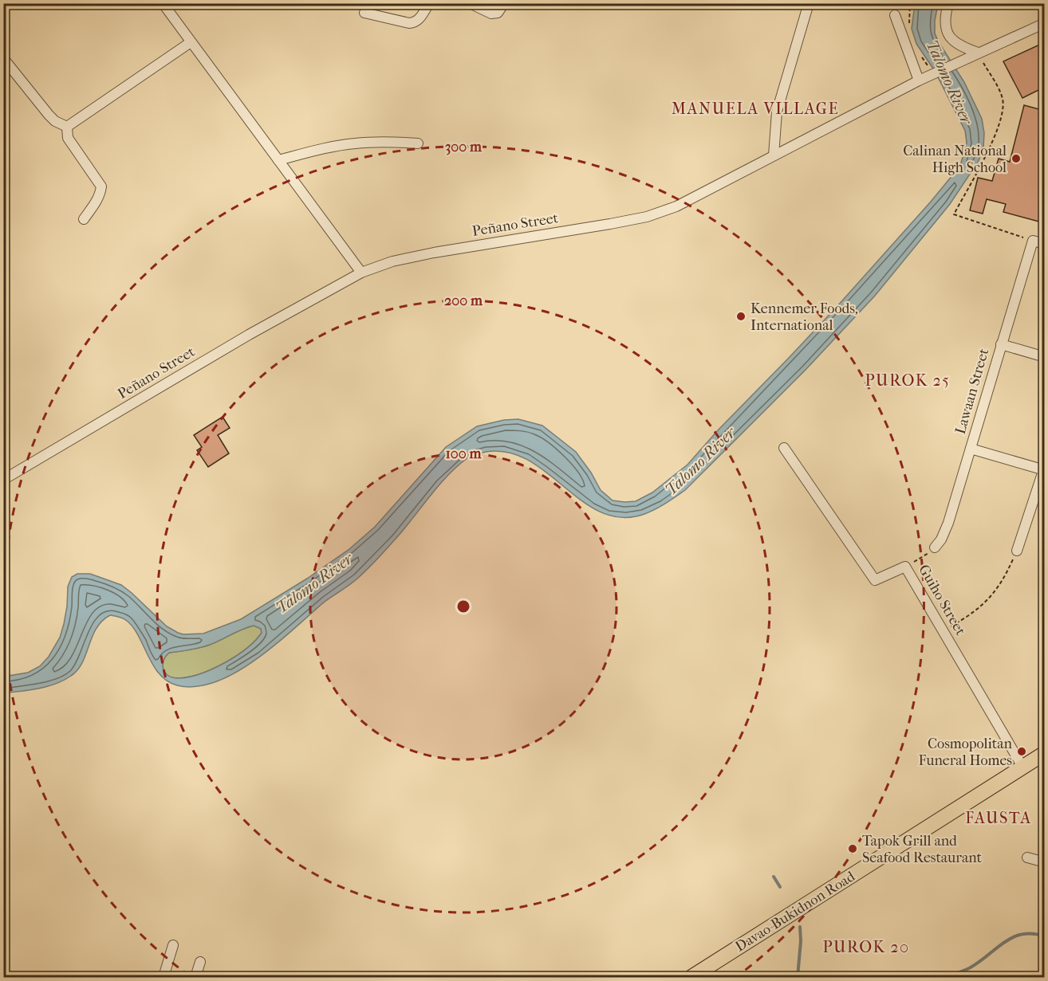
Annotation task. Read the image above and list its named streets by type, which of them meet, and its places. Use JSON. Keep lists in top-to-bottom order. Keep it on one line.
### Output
{"streets":{"highway":["Davao-Bukidnon Road"],"street":["Peñano Street","Lawaan Street","Guiho Street"]},"crossings":[["Guiho Street","Davao-Bukidnon Road"]],"districts":["MANUELA VILLAGE","PUROK 25","FAUSTA","PUROK 20"],"water":["Talomo River"],"places":["Calinan National High School","Kennemer Foods, International","Cosmopolitan Funeral Homes","Tapok Grill and Seafood Restaurant"],"rings":["300 m","200 m","100 m"]}
